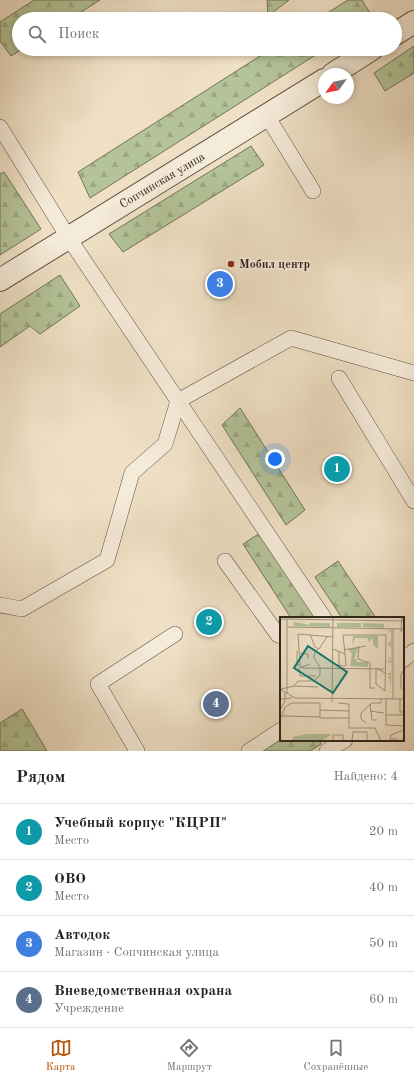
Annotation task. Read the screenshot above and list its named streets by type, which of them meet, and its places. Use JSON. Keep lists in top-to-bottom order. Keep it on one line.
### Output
{"streets":{"street":["Сопчинская улица"]},"places":["Мобил центр"],"north":"bottom left","page":{"search":"Поиск","pins":["3","1","2","4"],"heading":["Рядом","Найдено: 4"],"list":[{"mark":"1","name":"Учебный корпус \"КЦРП\"","note":"Место","value":"20 m"},{"mark":"2","name":"ОВО","note":"Место","value":"40 m"},{"mark":"3","name":"Автодок","note":"Магазин · Сопчинская улица","value":"50 m"},{"mark":"4","name":"Вневедомственная охрана","note":"Учреждение","value":"60 m"}],"nav":["Карта","Маршрут","Сохранённые"]}}
